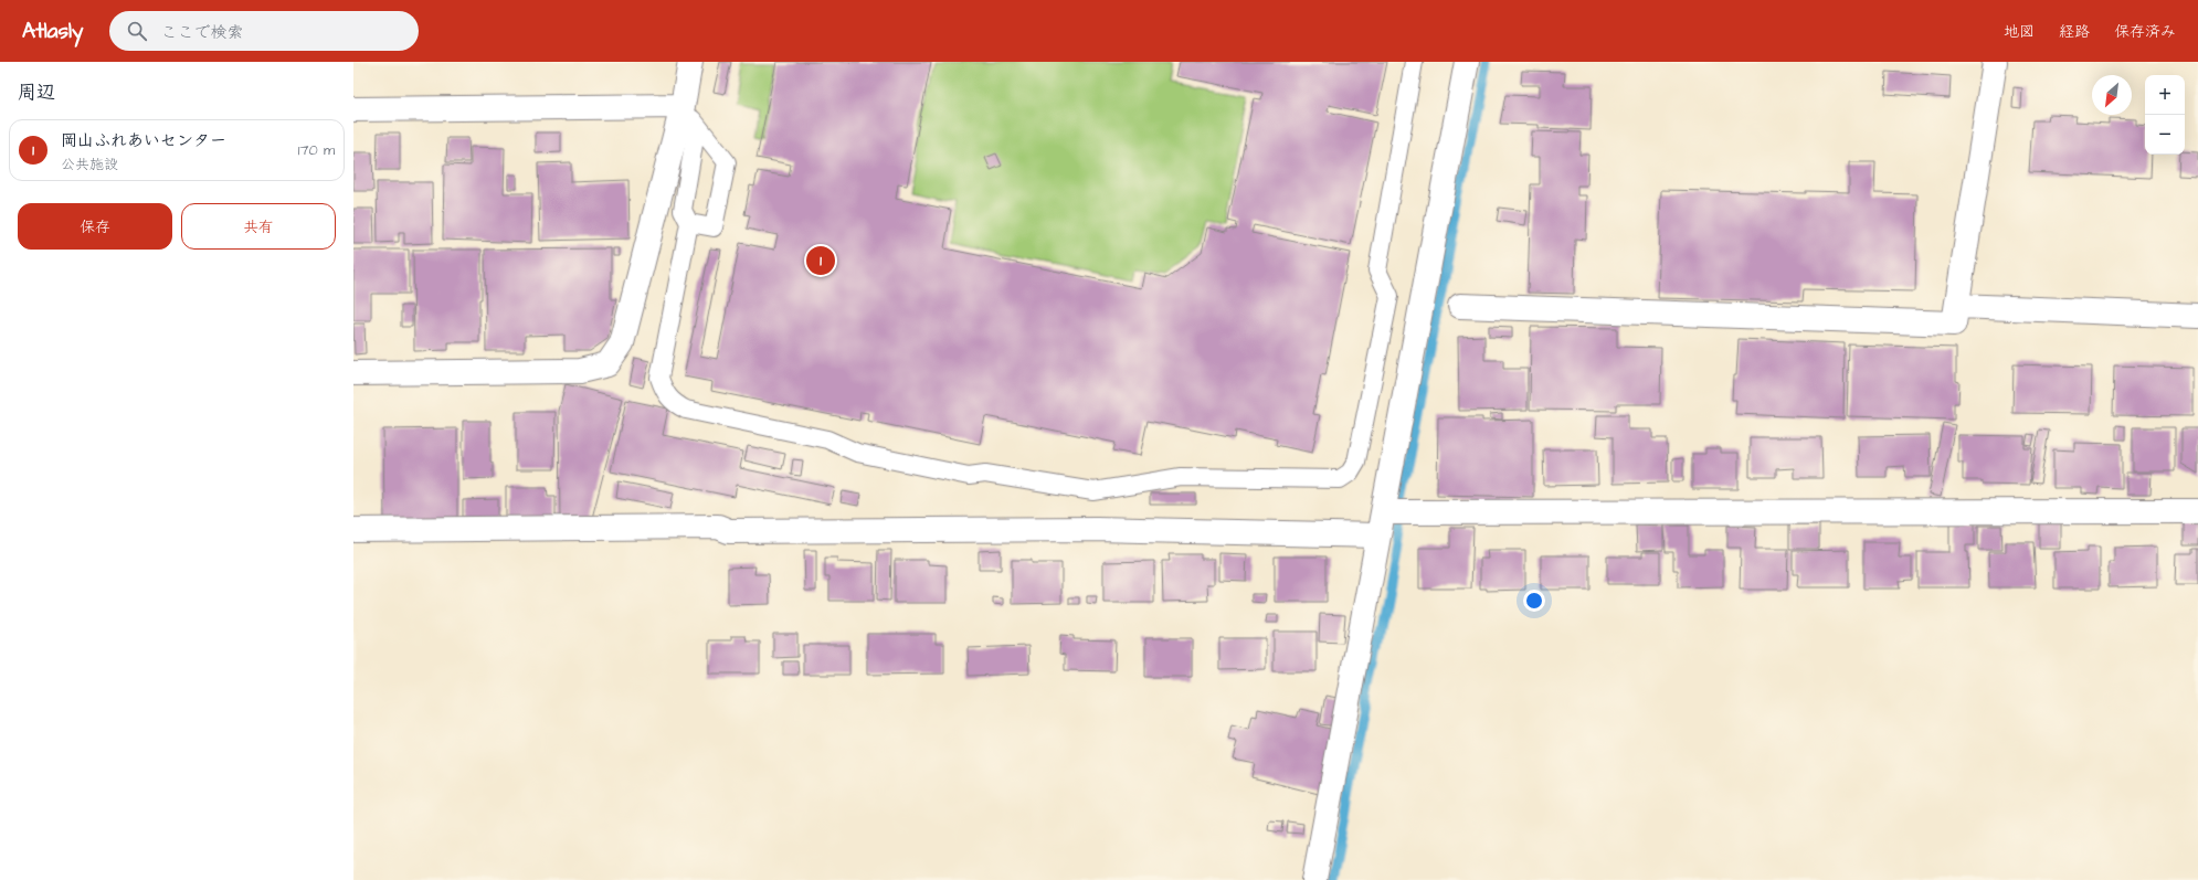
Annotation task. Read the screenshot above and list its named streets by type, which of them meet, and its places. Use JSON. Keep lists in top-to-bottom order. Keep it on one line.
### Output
{"north":"bottom left","page":{"header":"Atlasly","search":"ここで検索","nav":["地図","経路","保存済み"],"heading":"周辺","map_buttons":["+","−"],"list":[{"mark":"1","name":"岡山ふれあいセンター","note":"公共施設","value":"170 m"}],"buttons":["保存","共有"],"pins":"1"}}
